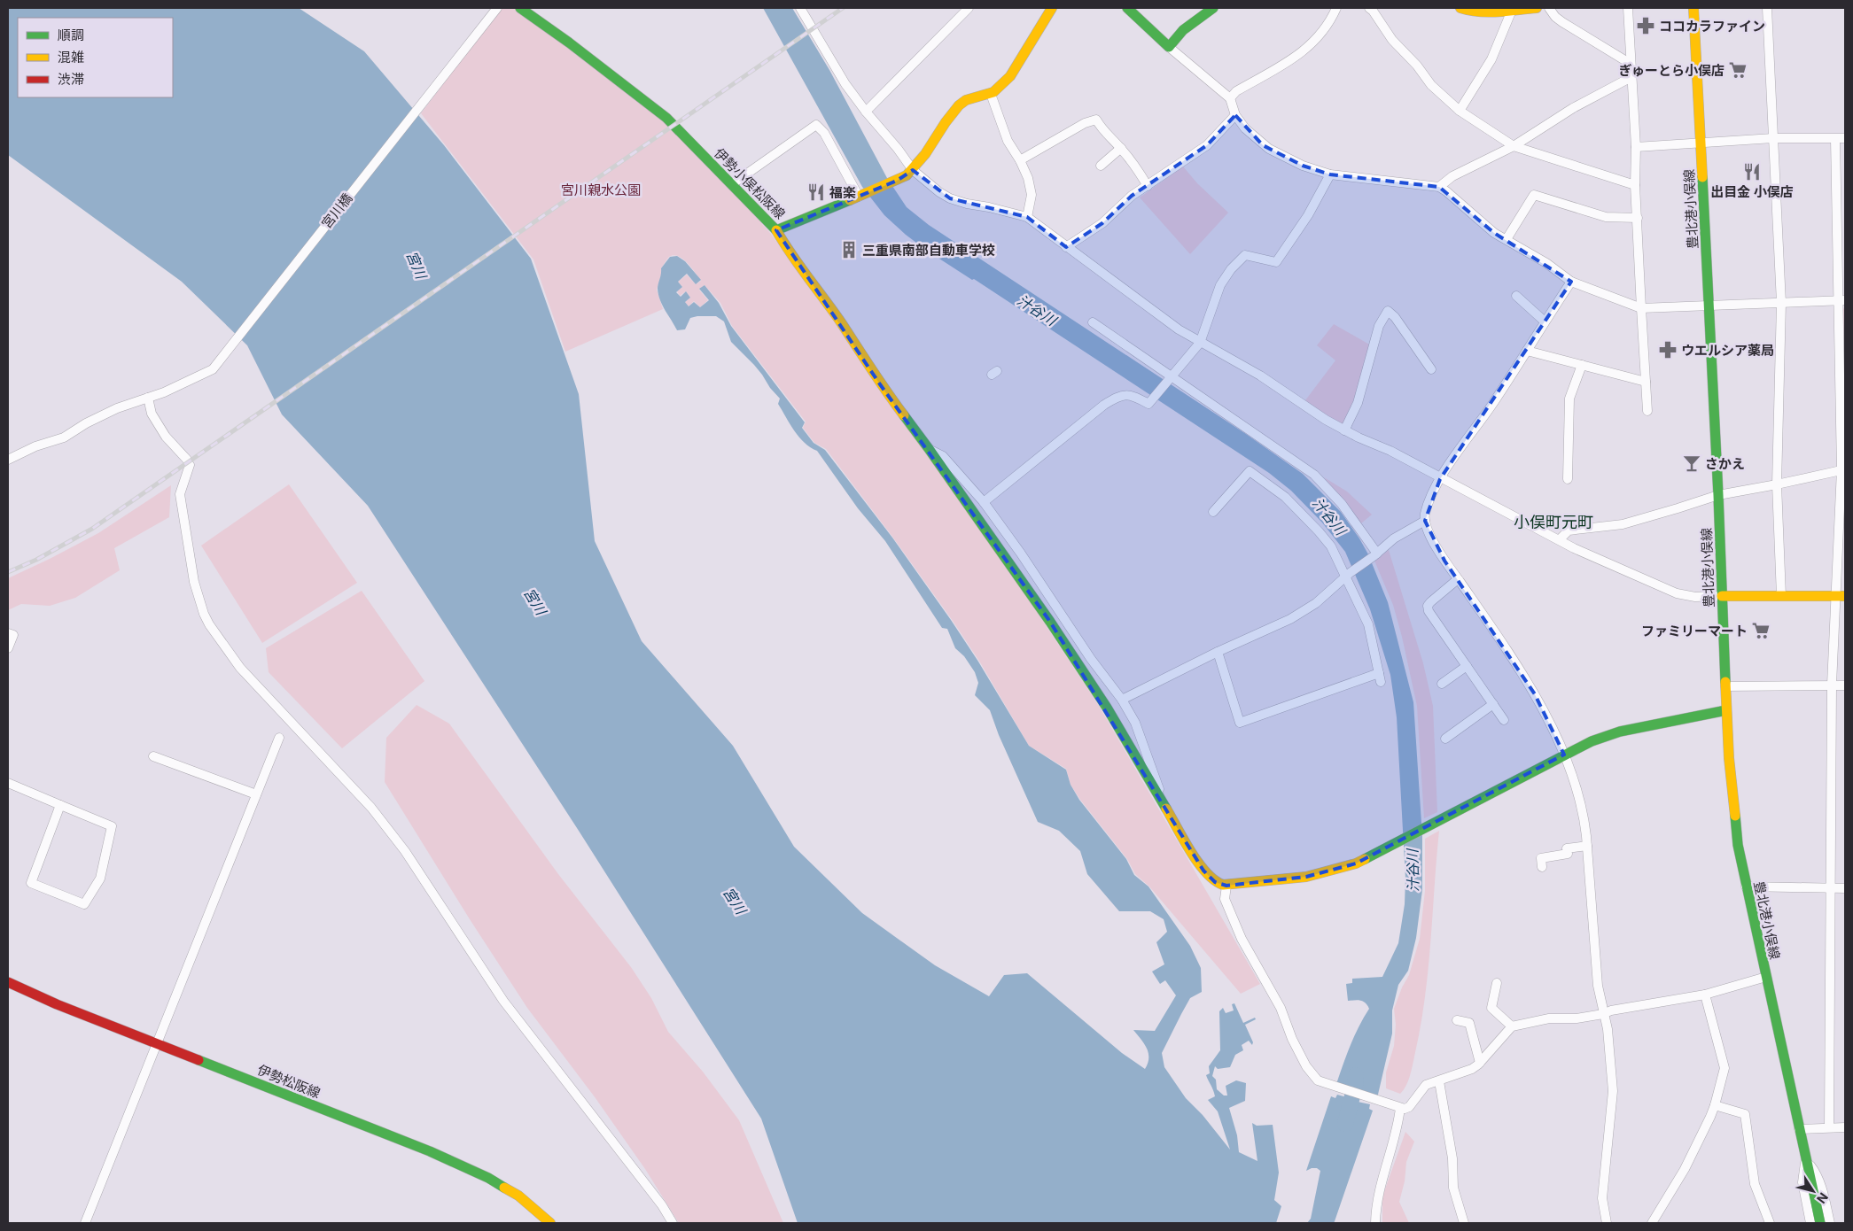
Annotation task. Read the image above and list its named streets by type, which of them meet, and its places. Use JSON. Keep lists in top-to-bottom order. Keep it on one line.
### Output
{"streets":{"main road":["伊勢小俣松阪線","豊北港小俣線","伊勢松阪線"],"street":["宮川橋"]},"districts":["小俣町元町"],"water":["宮川","汁谷川"],"parks":["宮川親水公園"],"places":{"pharmacy":["ココカラファイン","ウエルシア薬局"],"supermarket":["ぎゅーとら小俣店","ファミリーマート"],"restaurant":["出目金 小俣店","福楽"],"building":["三重県南部自動車学校"],"bar":["さかえ"]},"legend":["順調","混雑","渋滞"],"north":"bottom right"}
